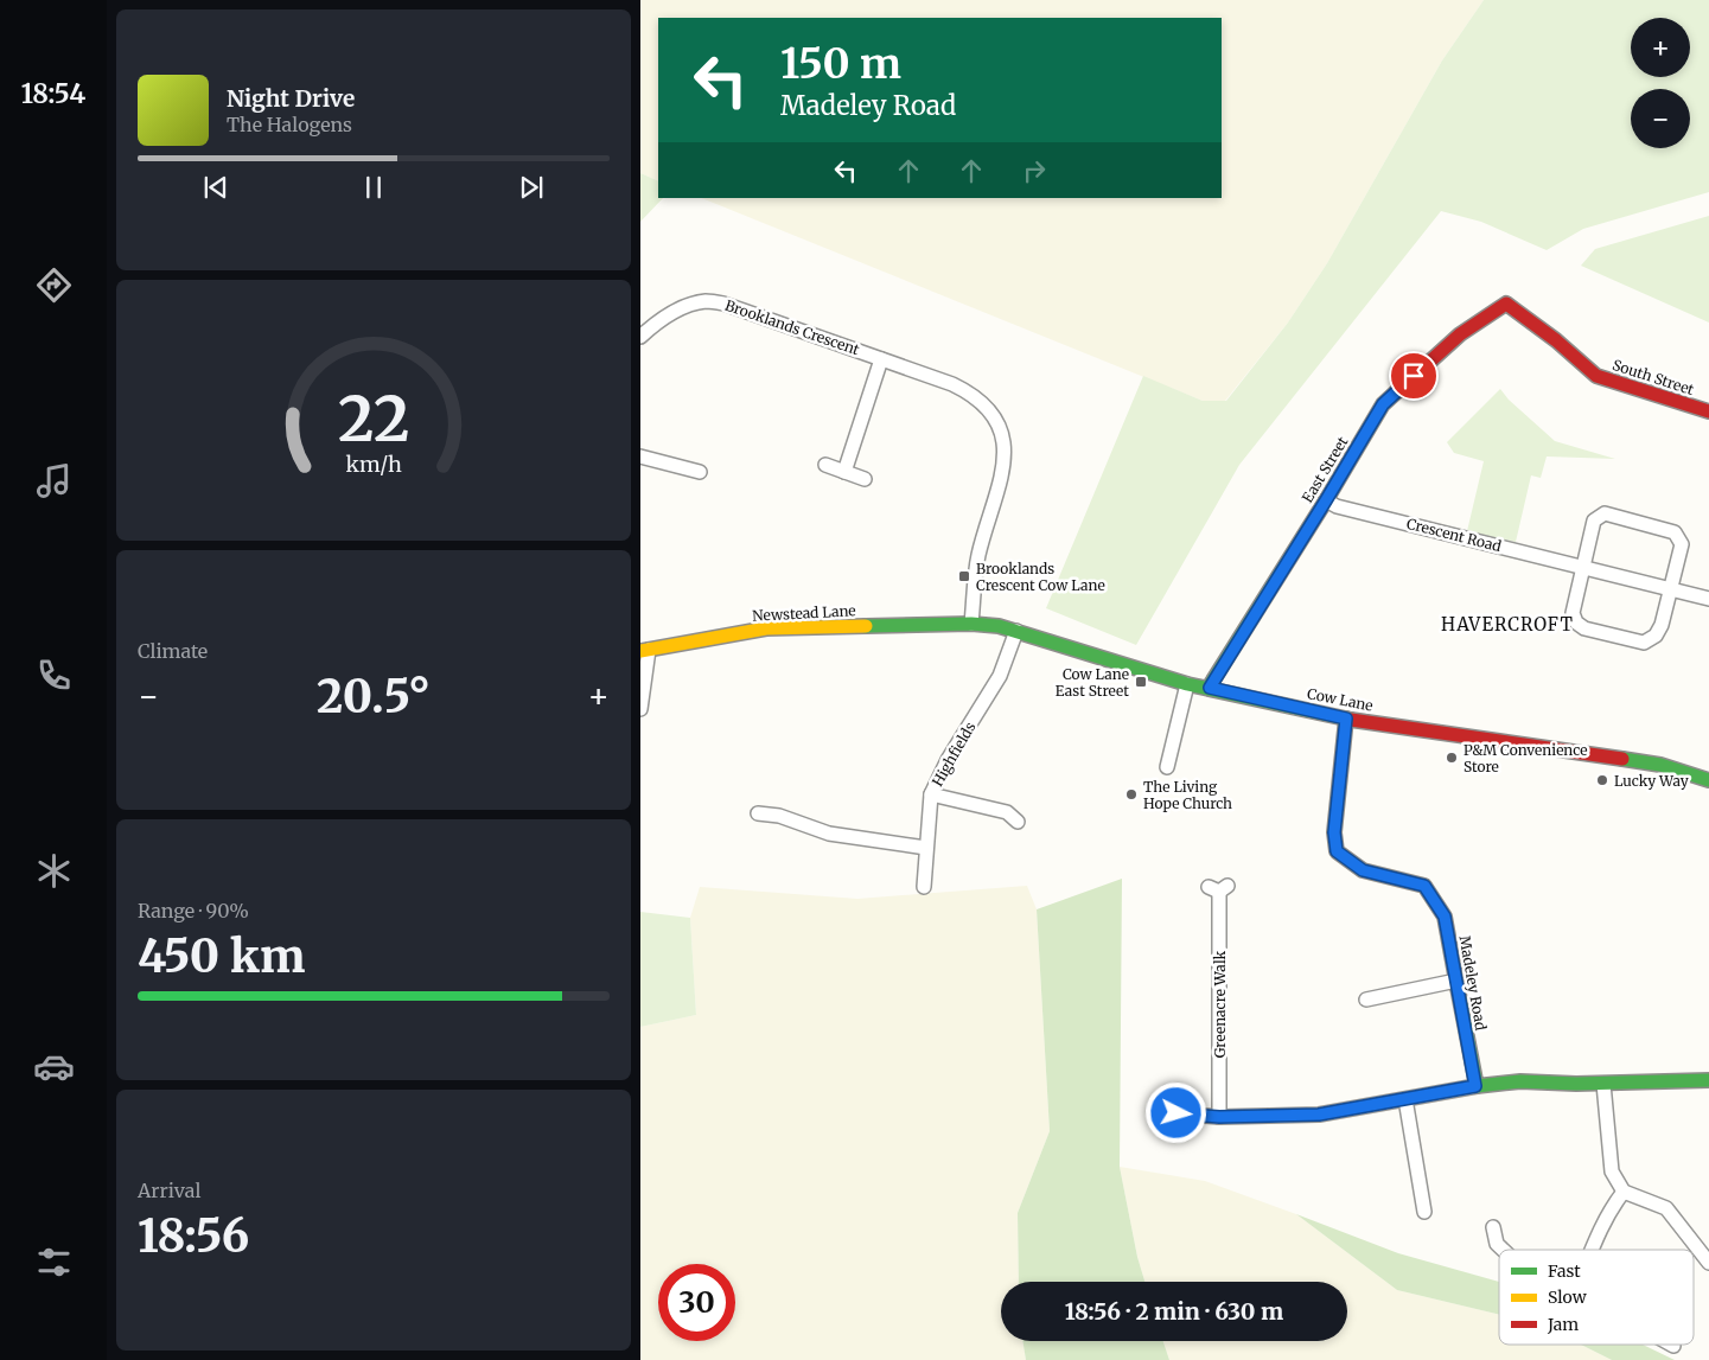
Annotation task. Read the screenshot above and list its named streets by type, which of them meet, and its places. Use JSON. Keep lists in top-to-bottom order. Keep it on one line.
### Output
{"streets":{"street":["Brooklands Crescent","South Street","East Street","Crescent Road","Newstead Lane","Cow Lane","Highfields","Madeley Road","Greenacre Walk"]},"crossings":[["Brooklands Crescent","Newstead Lane"],["Brooklands Crescent","Cow Lane"],["South Street","East Street"],["East Street","Crescent Road"],["East Street","Cow Lane"],["Newstead Lane","Cow Lane"],["Cow Lane","Highfields"],["Cow Lane","Madeley Road"]],"districts":["HAVERCROFT"],"places":{"transit":["Brooklands Crescent Cow Lane","Cow Lane East Street"],"other":["P&M Convenience Store","Lucky Way","The Living Hope Church"]},"legend":["Fast","Slow","Jam"],"page":{"tabs":"18:54","map_buttons":["+","−"],"turn":["150 m","Madeley Road"],"song":["Night Drive","The Halogens"],"tile":["Climate",["Range · 90%","450 km"],["Arrival","18:56"]],"heat":["−","20.5°","+"],"limit":"30","trip":"18:56 · 2 min · 630 m","gauge":["22","km/h"]}}
